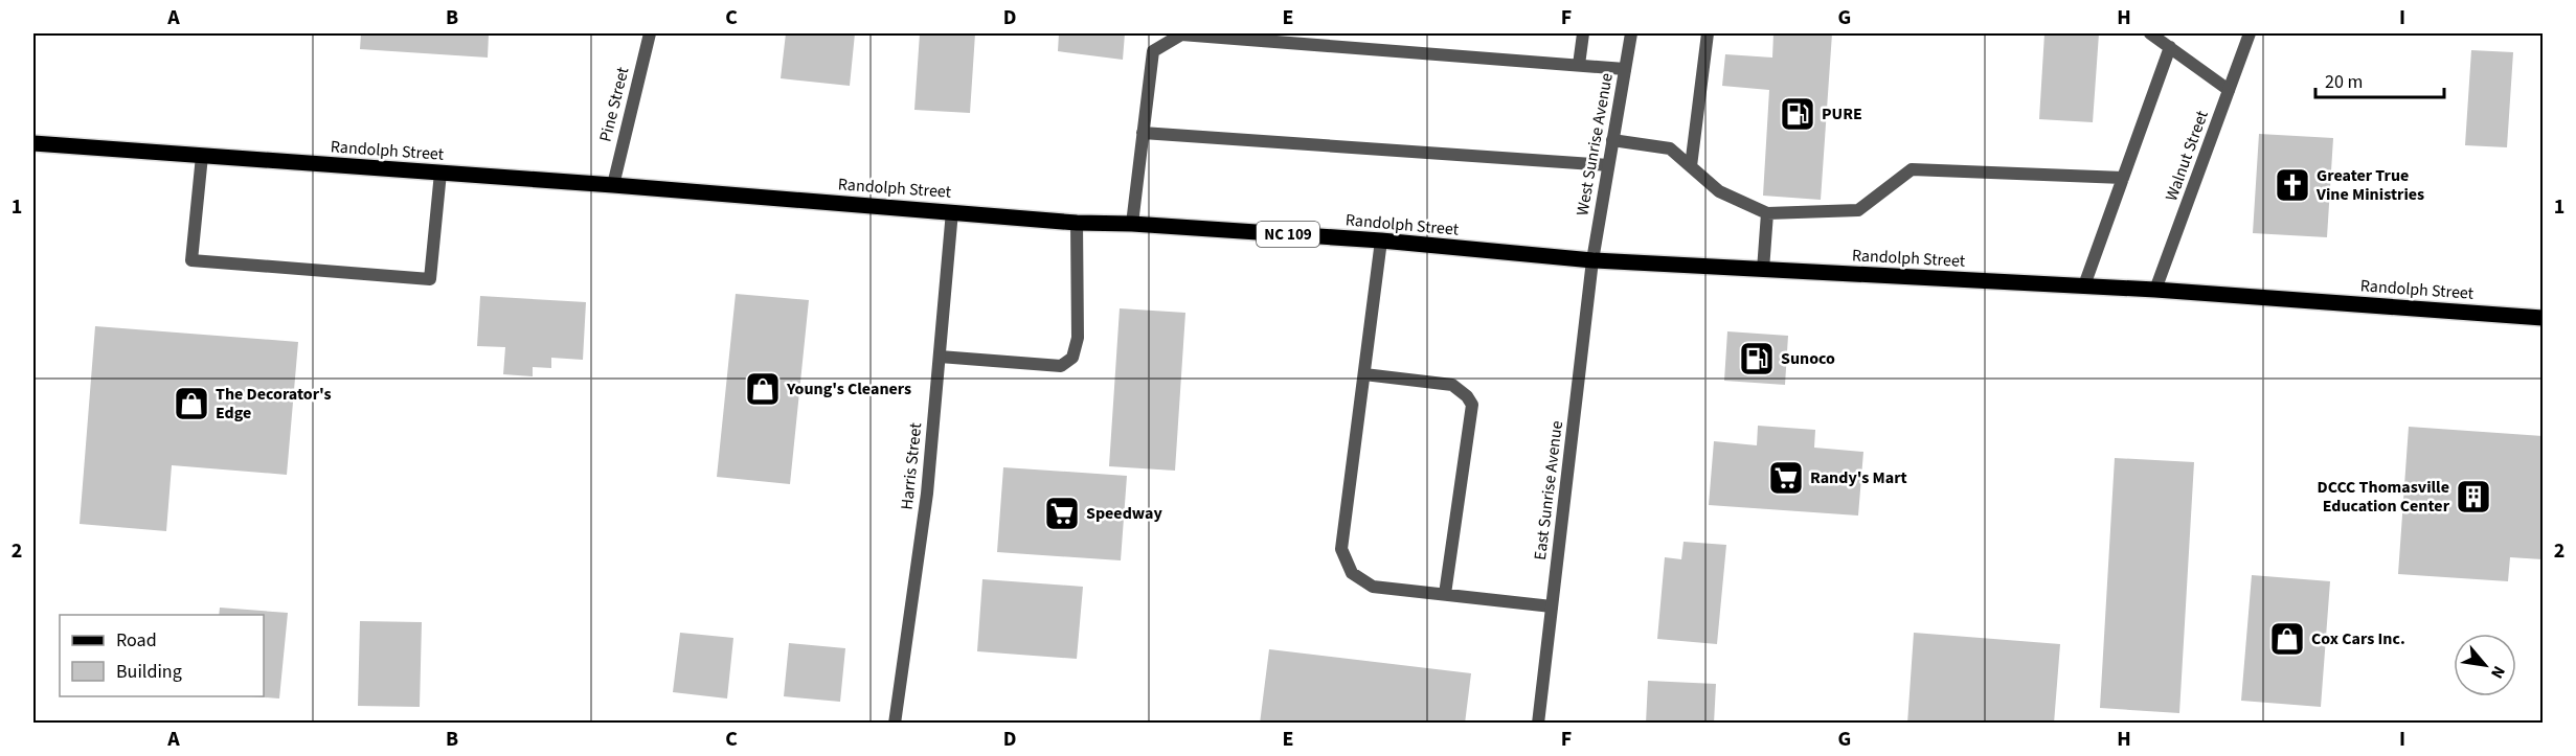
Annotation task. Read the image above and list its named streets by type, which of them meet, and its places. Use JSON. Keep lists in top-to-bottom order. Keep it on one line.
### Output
{"streets":{"main road":["Randolph Street","NC 109"],"street":["Pine Street","West Sunrise Avenue","Walnut Street","Harris Street","East Sunrise Avenue"]},"crossings":[["Pine Street","Randolph Street"],["West Sunrise Avenue","Randolph Street"],["West Sunrise Avenue","East Sunrise Avenue"],["Randolph Street","Walnut Street"],["Randolph Street","Harris Street"],["Randolph Street","East Sunrise Avenue"]],"places":{"fuel station":["PURE","Sunoco"],"church":["Greater True Vine Ministries"],"shop":["Young's Cleaners","The Decorator's Edge","Cox Cars Inc."],"supermarket":["Randy's Mart","Speedway"],"building":["DCCC Thomasville Education Center"]},"legend":["Road","Building"],"scale_bar":"20 m","north":"bottom right","grid":{"columns":["A","B","C","D","E","F","G","H","I"],"rows":["1","2"]}}
